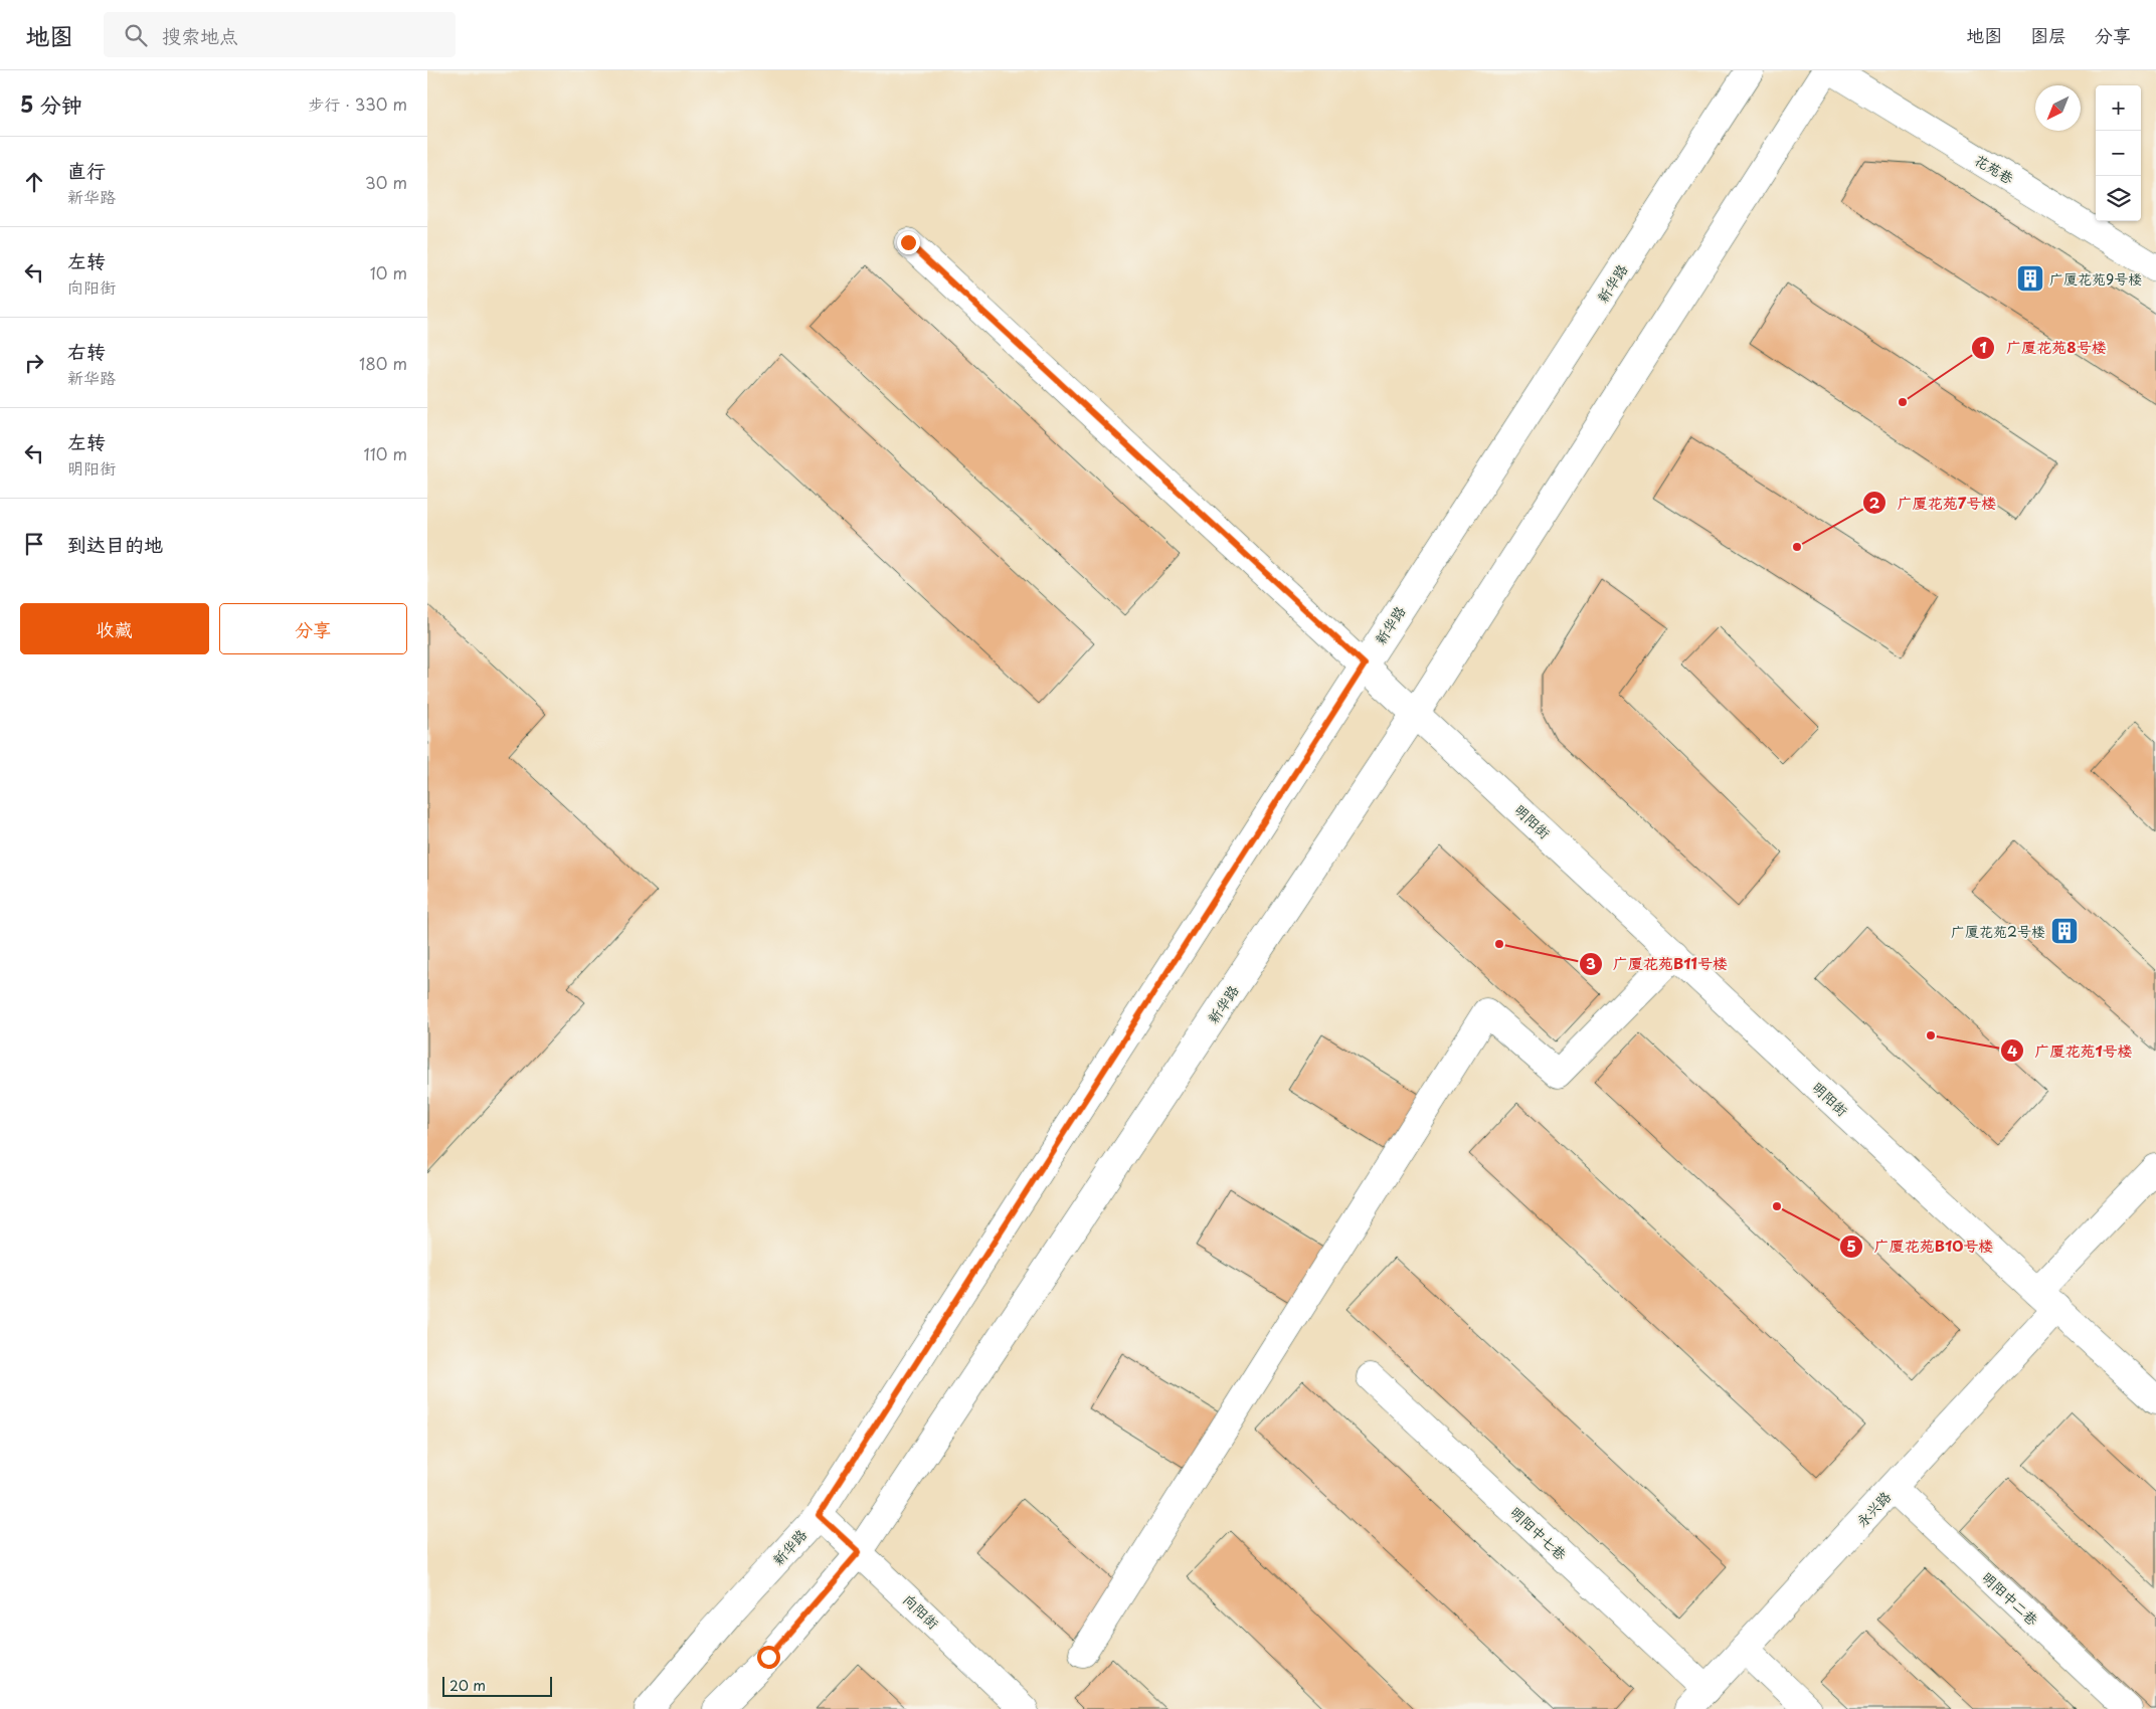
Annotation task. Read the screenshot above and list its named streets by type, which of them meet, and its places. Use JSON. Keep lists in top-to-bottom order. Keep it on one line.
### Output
{"streets":{"street":["花苑巷","新华路","明阳街","永兴路","明阳中七巷","明阳中二巷","向阳街"]},"crossings":[["新华路","明阳街"],["新华路","向阳街"],["明阳街","永兴路"],["永兴路","明阳中七巷"],["永兴路","明阳中二巷"]],"places":{"building":["广厦花苑9号楼","广厦花苑2号楼"],"other":["广厦花苑8号楼","广厦花苑7号楼","广厦花苑B11号楼","广厦花苑1号楼","广厦花苑B10号楼"]},"scale_bar":"20 m","north":"bottom left","page":{"header":"地图","search":"搜索地点","nav":["地图","图层","分享"],"heading":["5 分钟","步行 · 330 m"],"map_buttons":["+","−"],"list":[["直行","新华路","30 m"],["左转","向阳街","10 m"],["右转","新华路","180 m"],["左转","明阳街","110 m"],"到达目的地"],"buttons":["收藏","分享"],"scale":"20 m"}}
